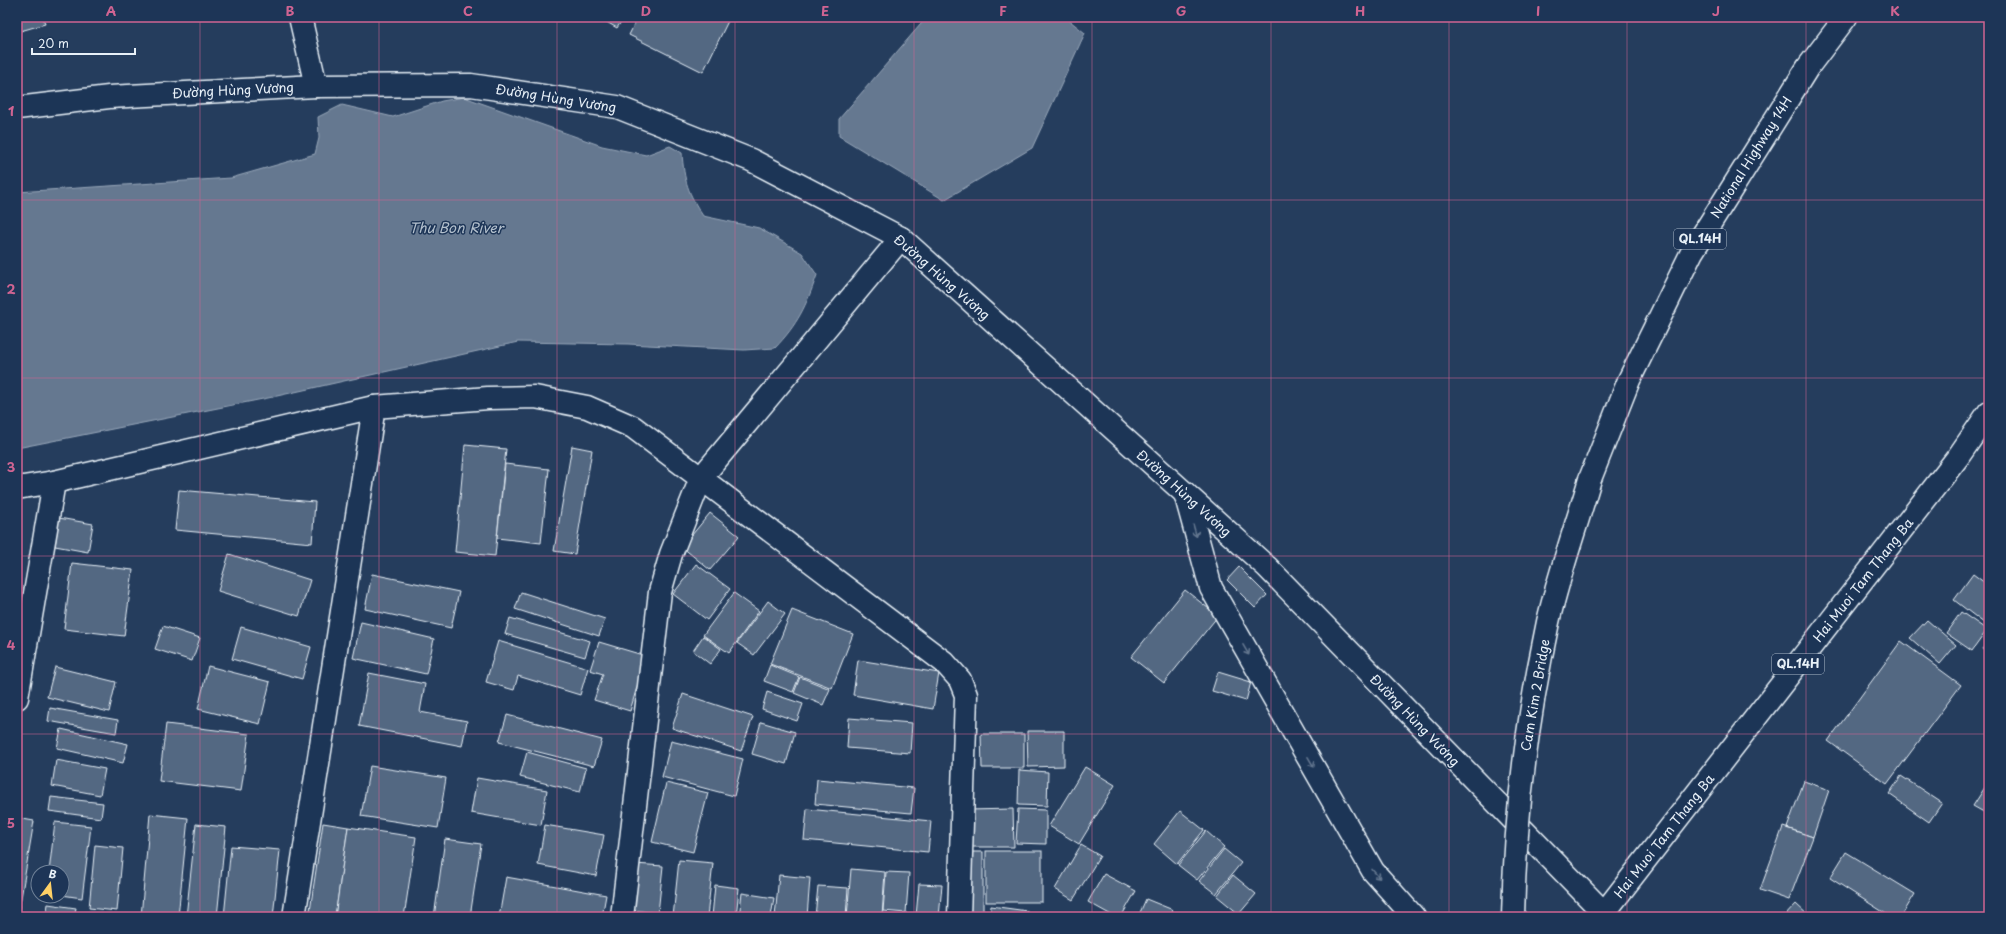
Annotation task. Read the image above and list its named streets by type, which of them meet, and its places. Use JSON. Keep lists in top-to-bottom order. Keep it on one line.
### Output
{"streets":{"main road":["Đường Hùng Vương","National Highway 14H","QL.14H","Hai Muoi Tam Thang Ba","Cam Kim 2 Bridge"]},"crossings":[["Đường Hùng Vương","Hai Muoi Tam Thang Ba"],["National Highway 14H","Cam Kim 2 Bridge"]],"water":["Thu Bon River"],"scale_bar":"20 m","north":"top","grid":{"columns":["A","B","C","D","E","F","G","H","I","J","K"],"rows":["1","2","3","4","5"]}}
